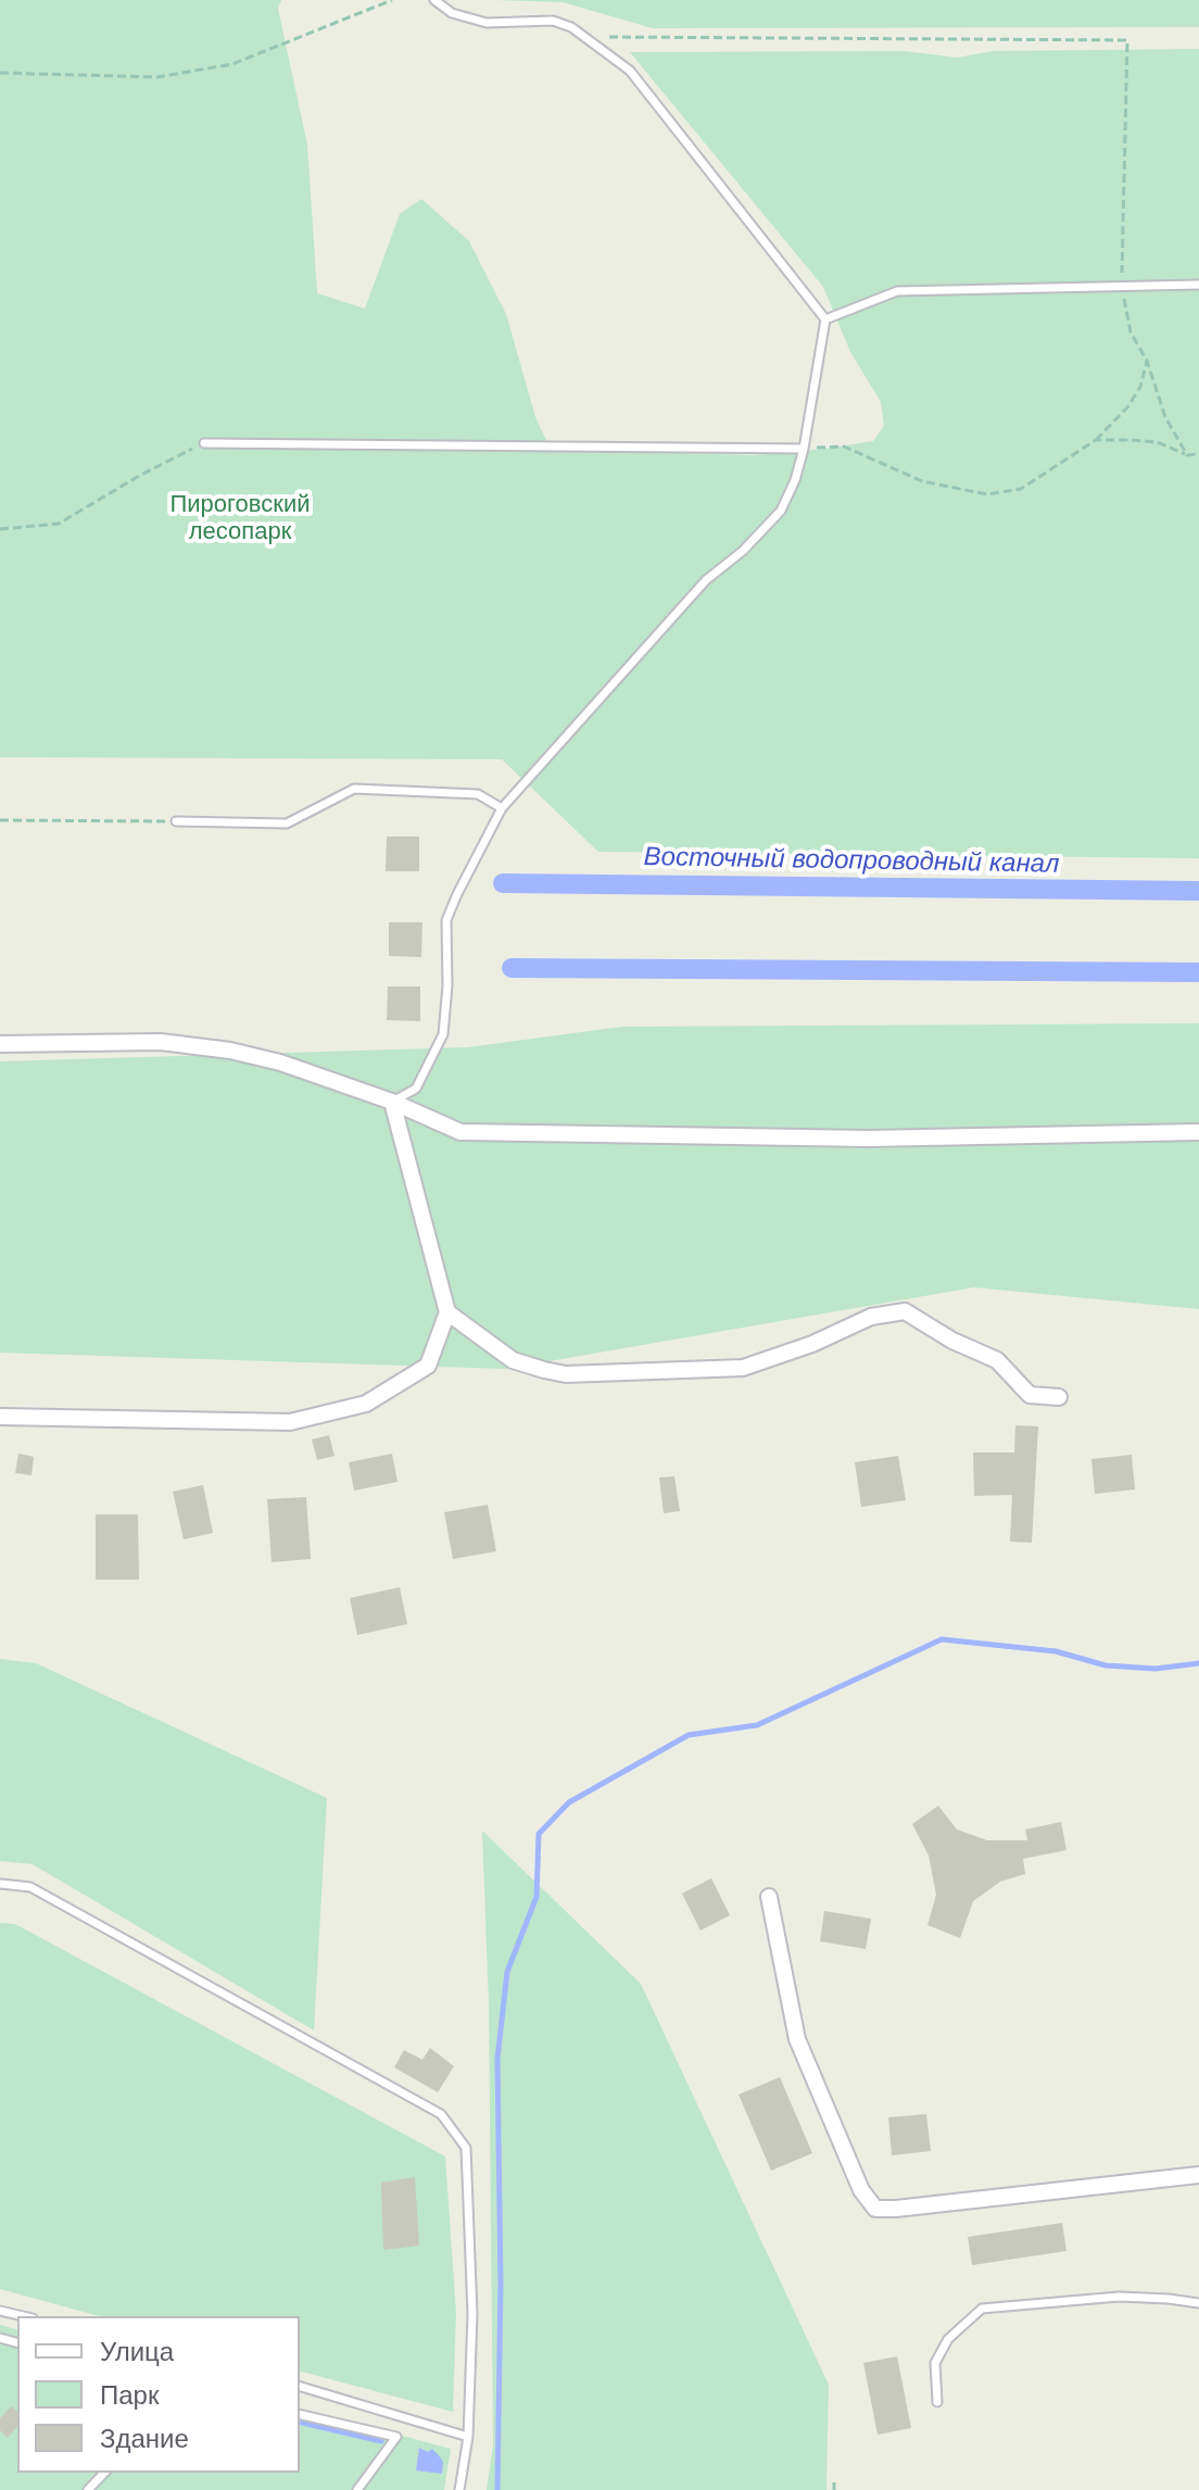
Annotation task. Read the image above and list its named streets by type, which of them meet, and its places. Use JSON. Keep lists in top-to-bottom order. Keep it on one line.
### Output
{"water":["Восточный водопроводный канал"],"parks":["Пироговский лесопарк"],"legend":["Улица","Парк","Здание"]}
